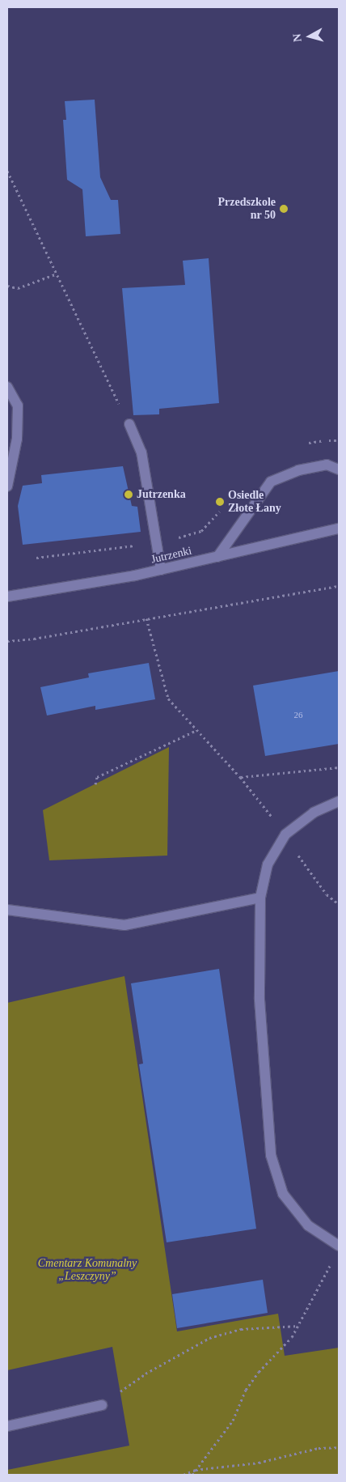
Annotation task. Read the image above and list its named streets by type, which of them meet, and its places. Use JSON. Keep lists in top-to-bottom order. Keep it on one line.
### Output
{"streets":{"street":["Jutrzenki"]},"parks":["Cmentarz Komunalny „Leszczyny”"],"places":["Przedszkole nr 50","Jutrzenka","Osiedle Złote Łany"],"house_numbers":["26"],"north":"left"}
